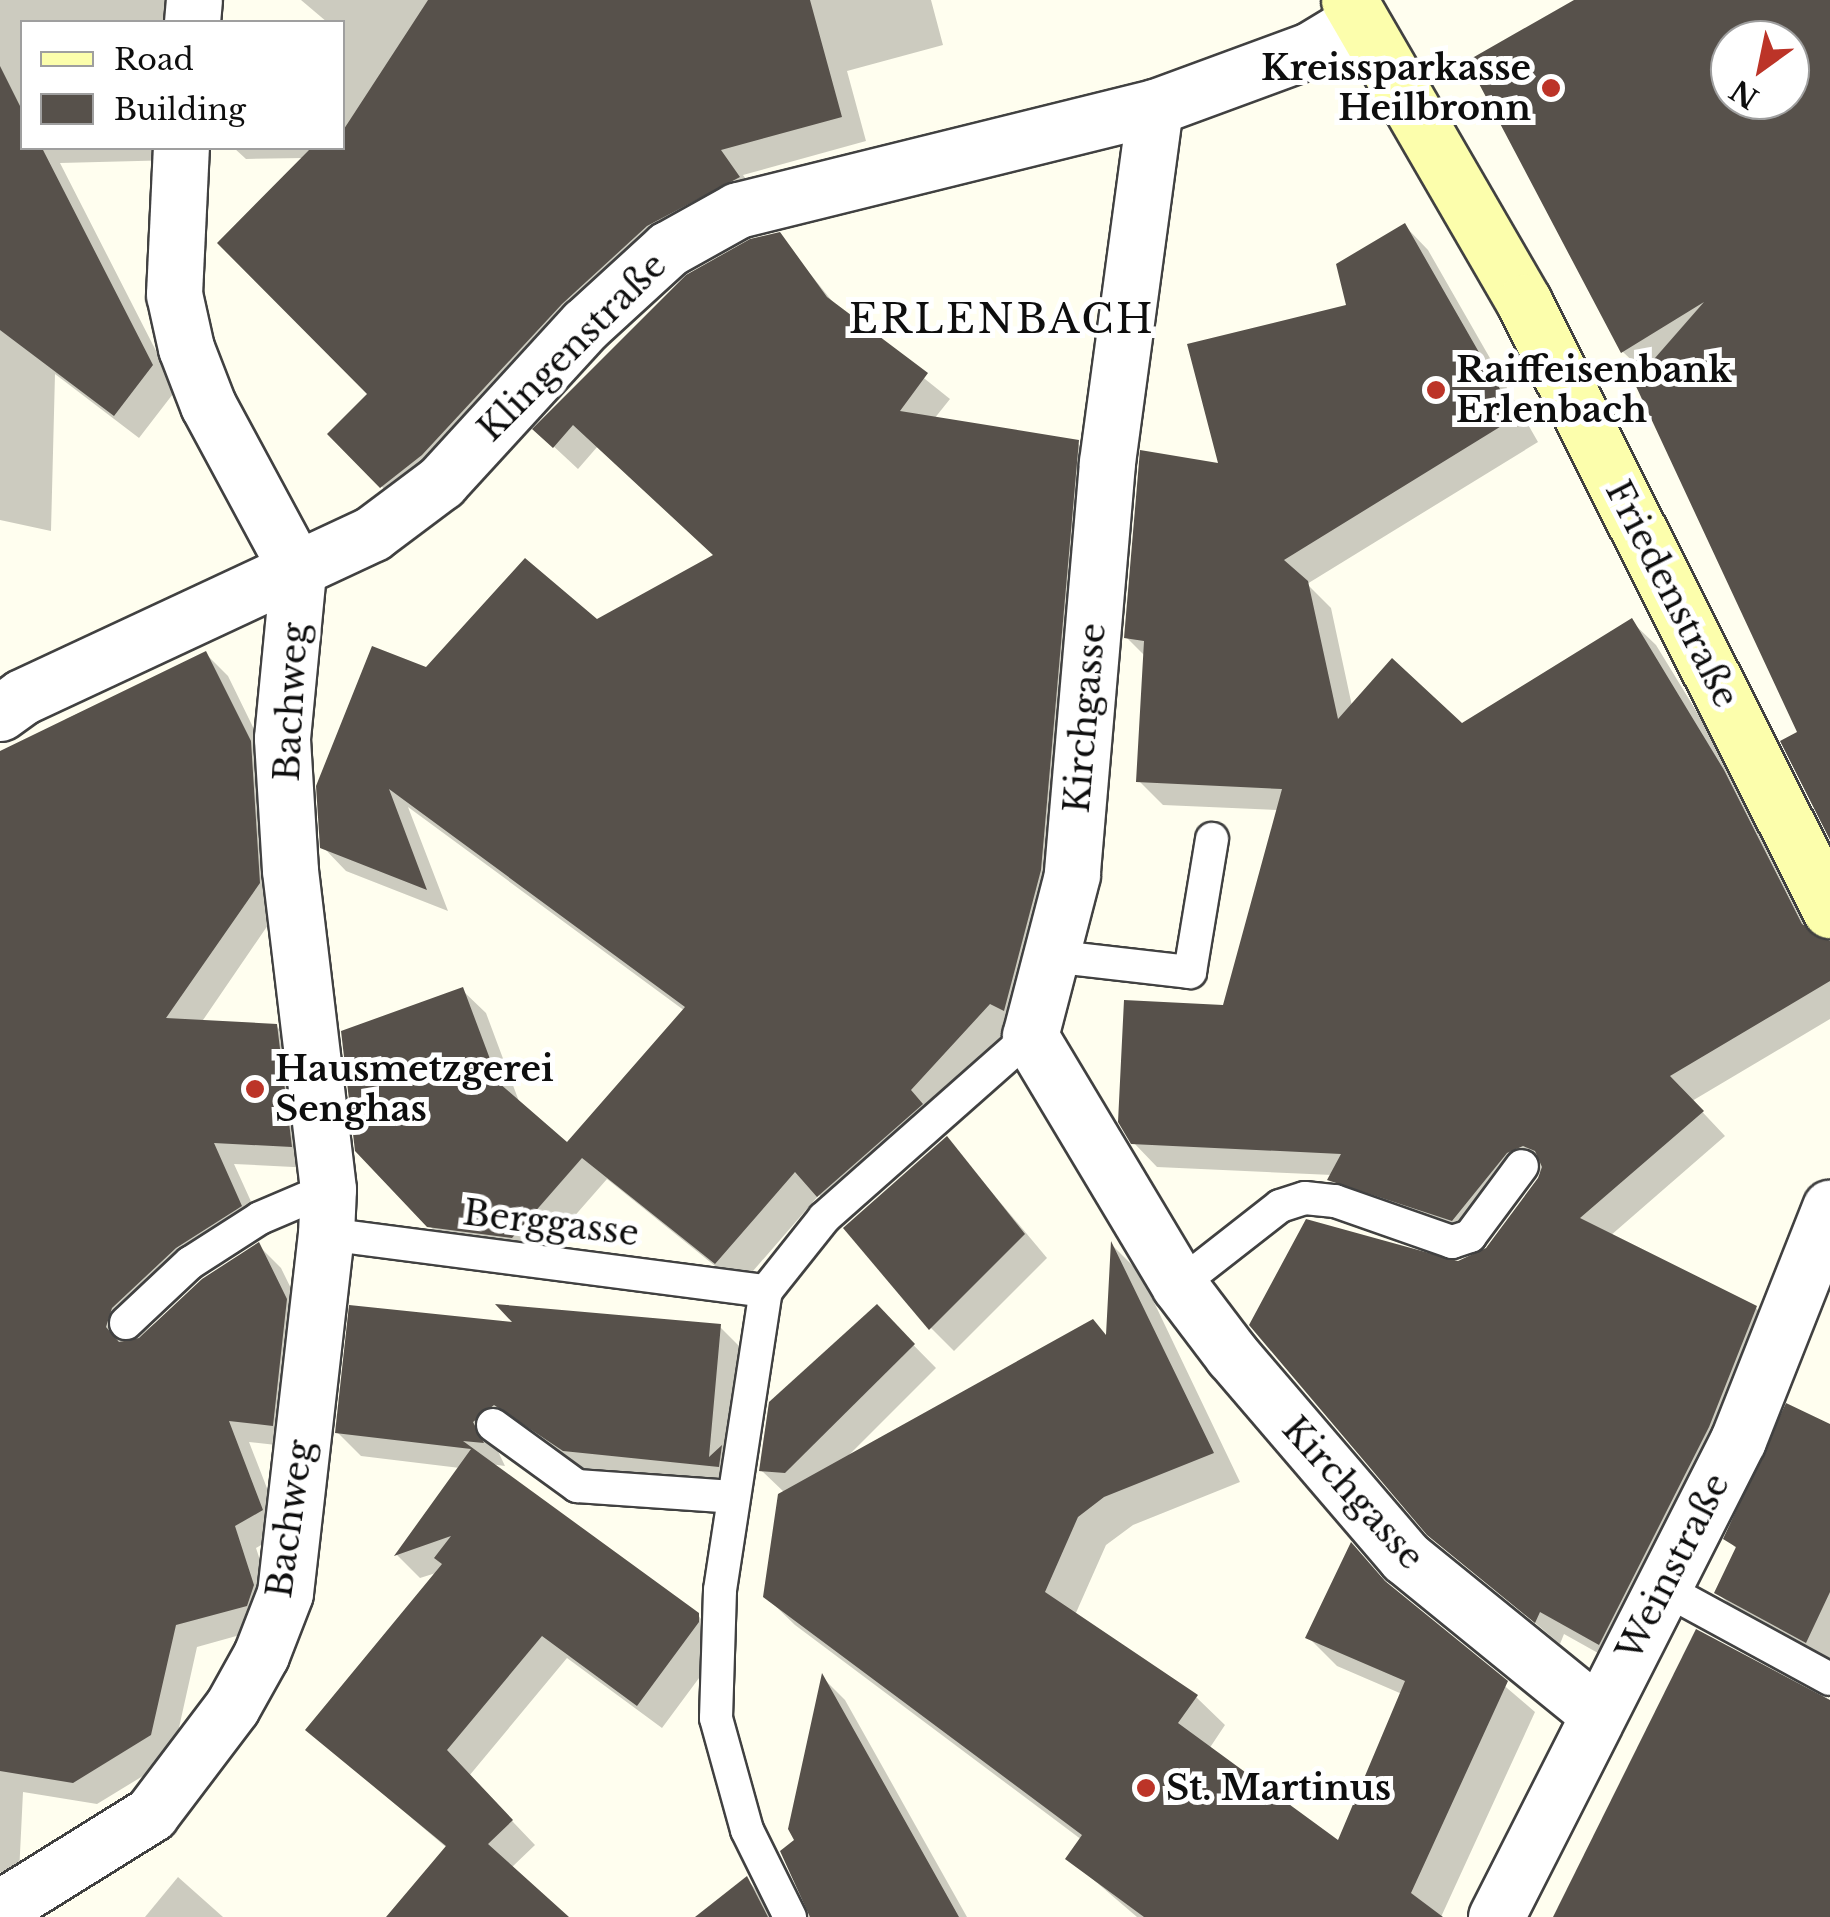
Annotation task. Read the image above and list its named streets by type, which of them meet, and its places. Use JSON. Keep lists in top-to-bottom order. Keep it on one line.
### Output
{"streets":{"street":["Klingenstraße","Friedenstraße","Bachweg","Kirchgasse","Weinstraße"],"lane":["Berggasse"]},"crossings":[["Klingenstraße","Friedenstraße"],["Klingenstraße","Bachweg"],["Klingenstraße","Kirchgasse"],["Bachweg","Berggasse"],["Kirchgasse","Weinstraße"]],"districts":["ERLENBACH"],"places":["Kreissparkasse Heilbronn","Raiffeisenbank Erlenbach","Hausmetzgerei Senghas","St. Martinus"],"legend":["Road","Building"],"north":"bottom left"}
